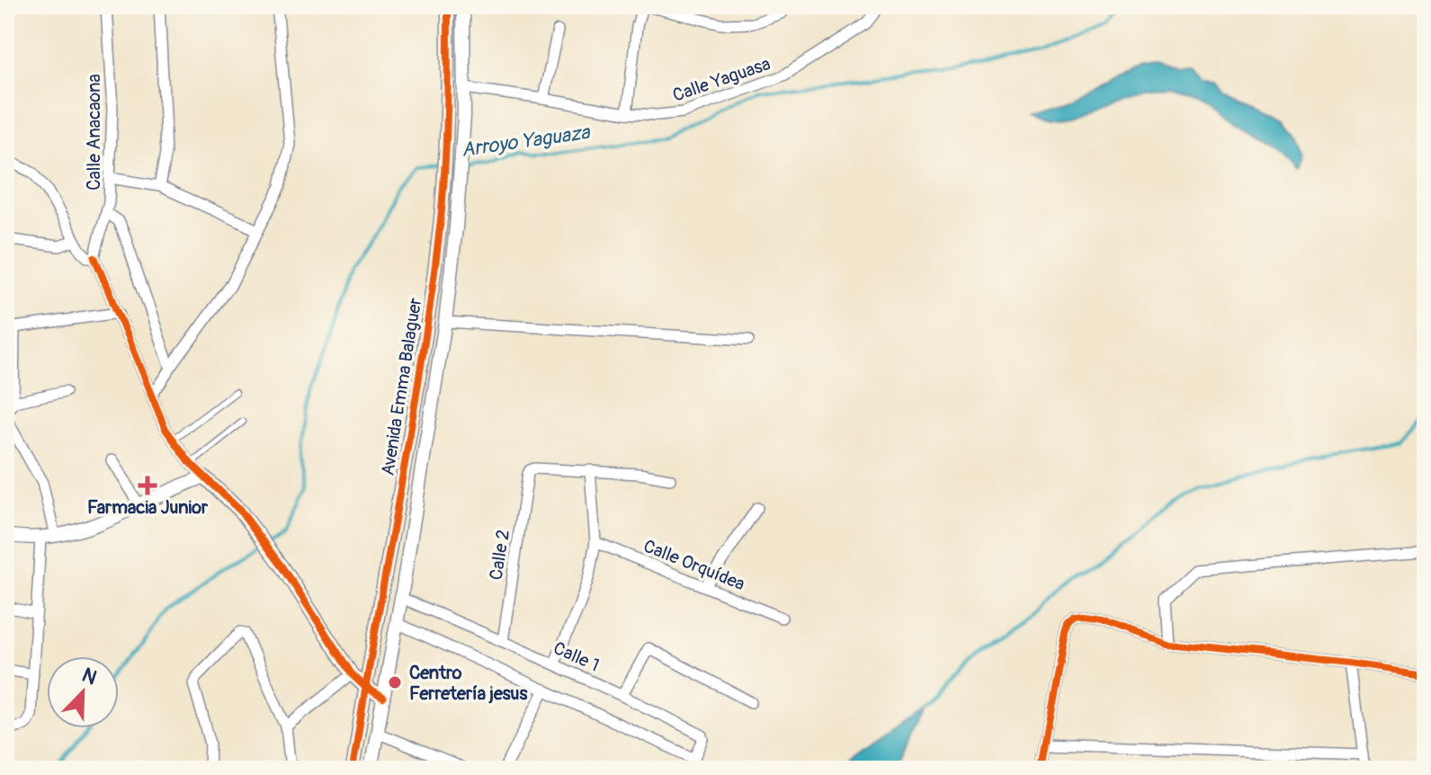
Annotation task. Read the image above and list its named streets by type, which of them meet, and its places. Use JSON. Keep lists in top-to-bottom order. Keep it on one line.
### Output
{"streets":{"street":["Calle Yaguasa","Calle Anacaona","Avenida Emma Balaguer","Calle 2","Calle Orquídea","Calle 1"]},"crossings":[["Calle Yaguasa","Avenida Emma Balaguer"],["Avenida Emma Balaguer","Calle 1"],["Calle 2","Calle 1"]],"water":["Arroyo Yaguaza"],"places":{"health":["Farmacia Junior"],"other":["Centro Ferretería jesus"]},"north":"top right"}
